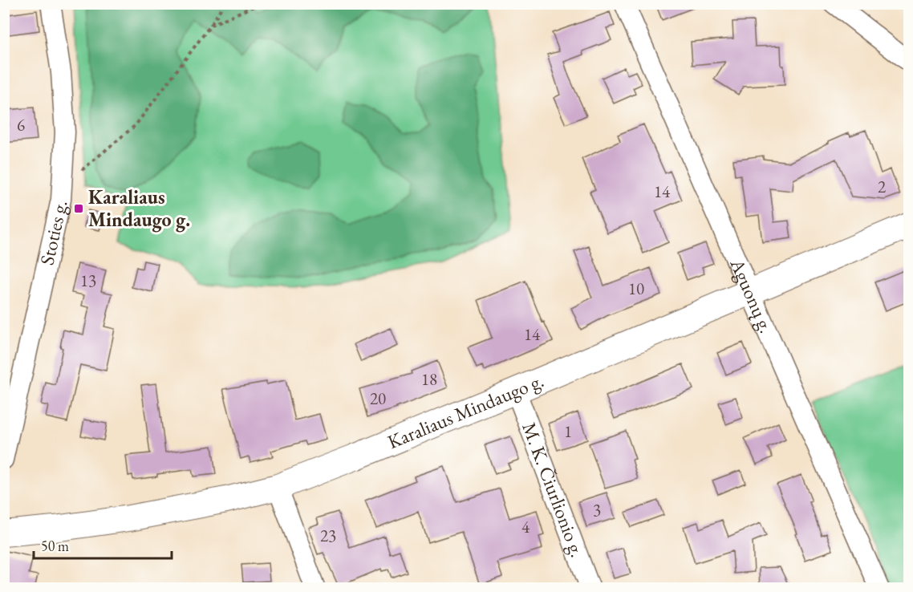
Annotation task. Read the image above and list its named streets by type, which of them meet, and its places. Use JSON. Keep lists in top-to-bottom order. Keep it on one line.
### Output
{"streets":{"main road":["Karaliaus Mindaugo g."],"street":["Stoties g.","Aguonų g.","M. K. Čiurlionio g."]},"crossings":[["Aguonų g.","Karaliaus Mindaugo g."],["Karaliaus Mindaugo g.","M. K. Čiurlionio g."]],"places":{"transit":["Karaliaus Mindaugo g."]},"house_numbers":["6","2","14","13","10","14","18","20","1","3","4","23"],"scale_bar":"50 m"}
